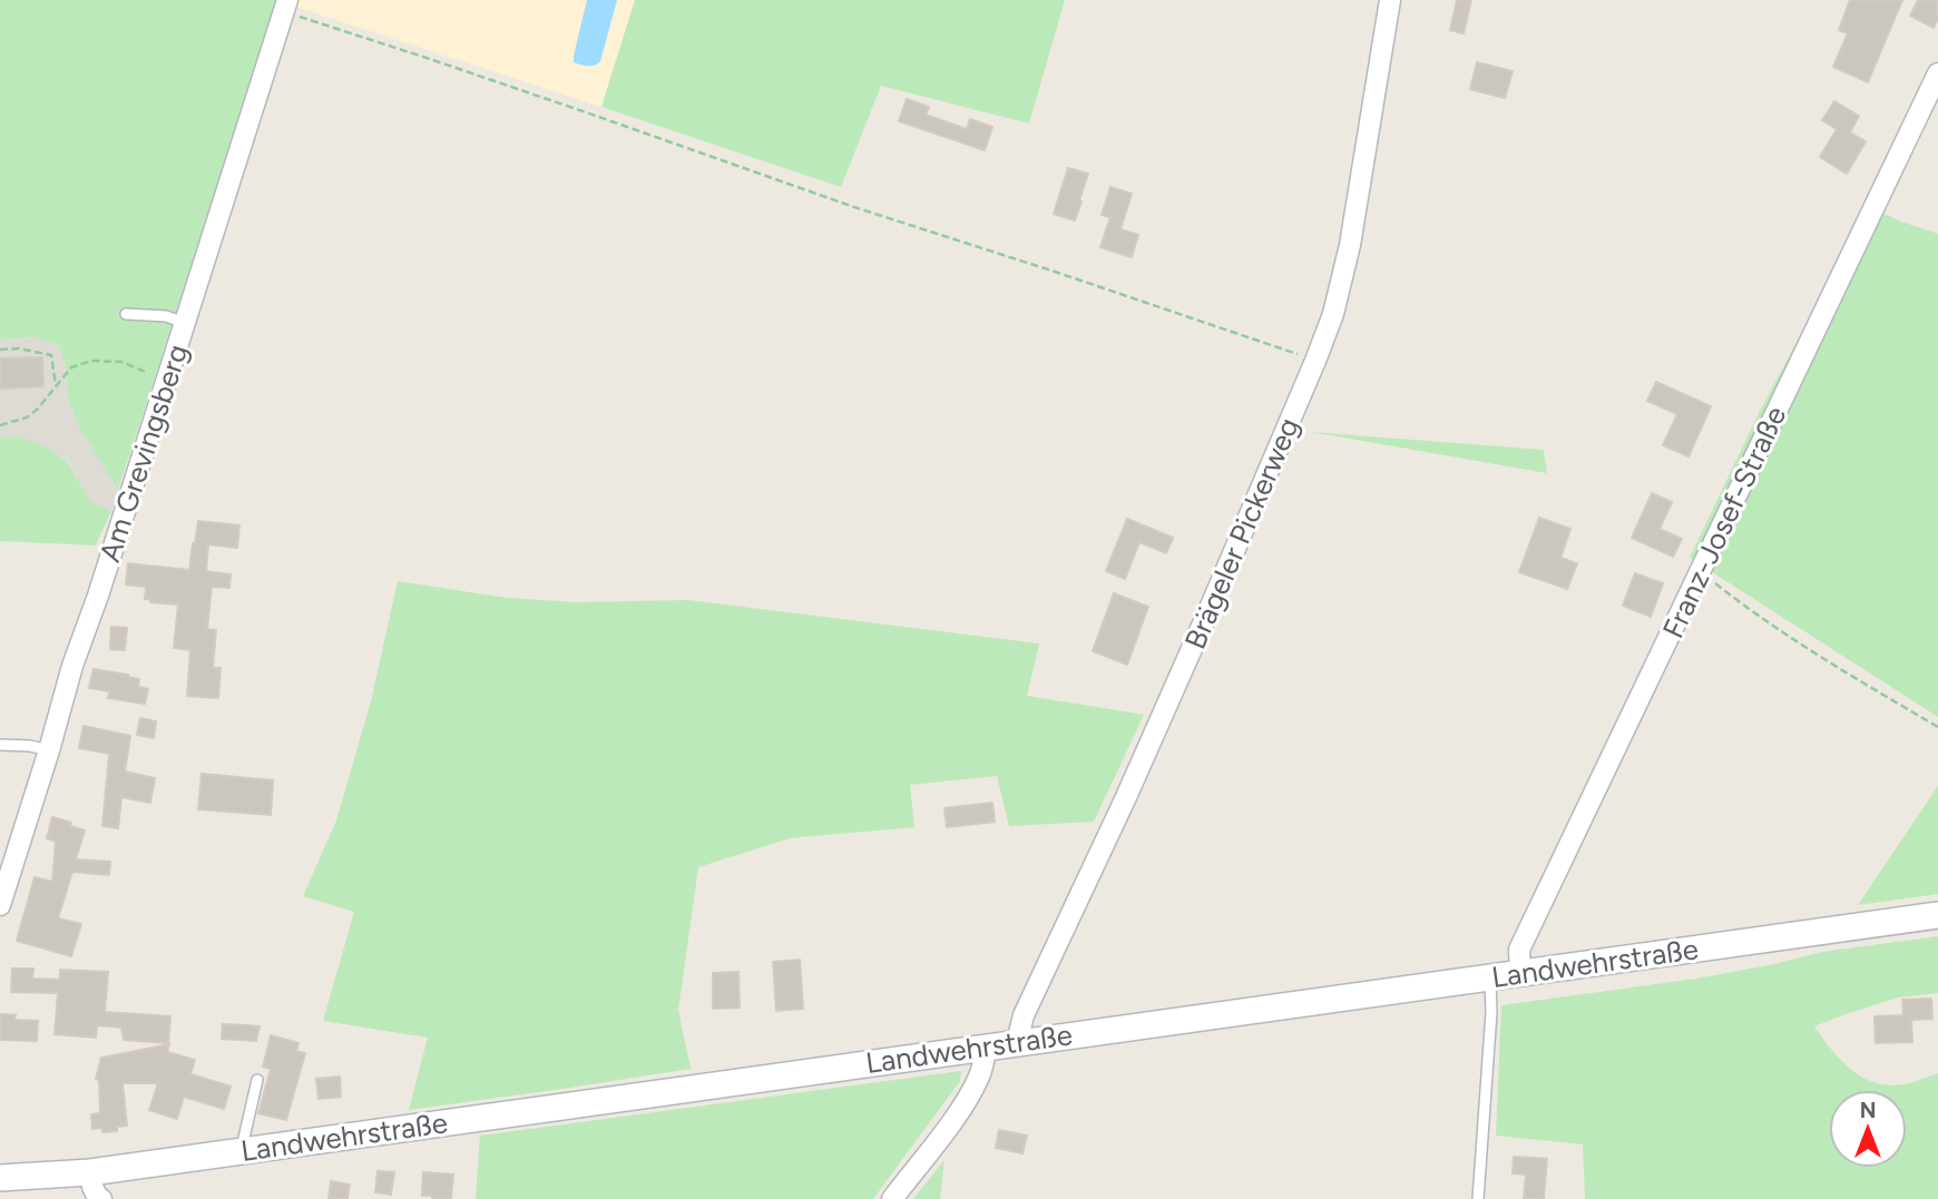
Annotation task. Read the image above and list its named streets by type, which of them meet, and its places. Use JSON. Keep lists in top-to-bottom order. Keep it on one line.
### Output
{"streets":{"street":["Am Grevingsberg","Franz-Josef-Straße","Brägeler Pickerweg","Landwehrstraße"]},"crossings":[["Franz-Josef-Straße","Landwehrstraße"],["Brägeler Pickerweg","Landwehrstraße"]],"north":"top"}
